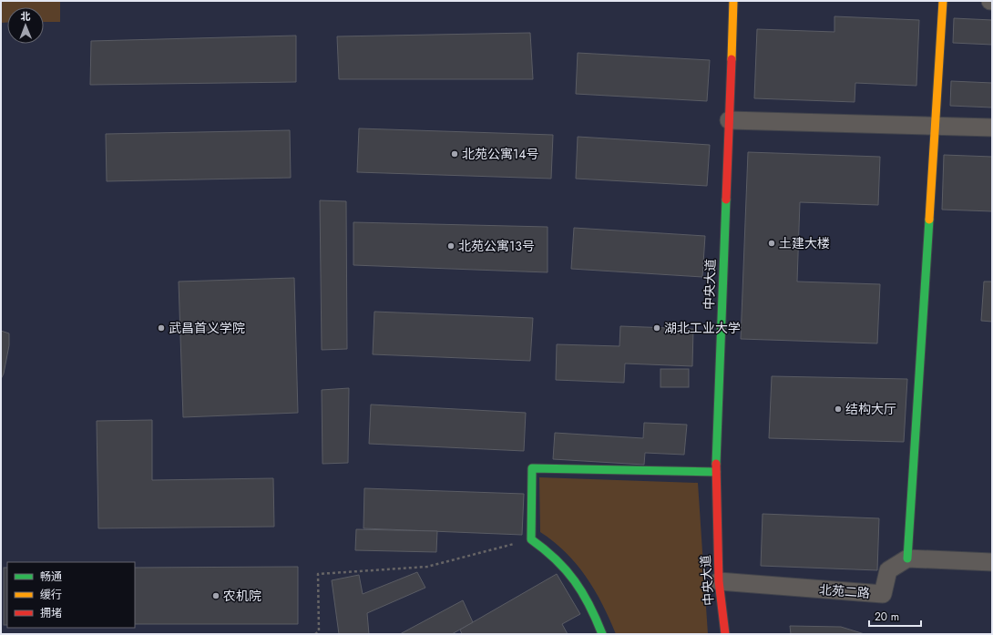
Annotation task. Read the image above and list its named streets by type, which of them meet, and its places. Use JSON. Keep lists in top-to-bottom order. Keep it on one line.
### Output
{"streets":{"street":["中央大道","北苑二路"]},"crossings":[["中央大道","北苑二路"]],"places":["北苑公寓14号","土建大楼","北苑公寓13号","武昌首义学院","湖北工业大学","结构大厅","农机院"],"legend":["畅通","缓行","拥堵"],"scale_bar":"20 m","north":"top"}
